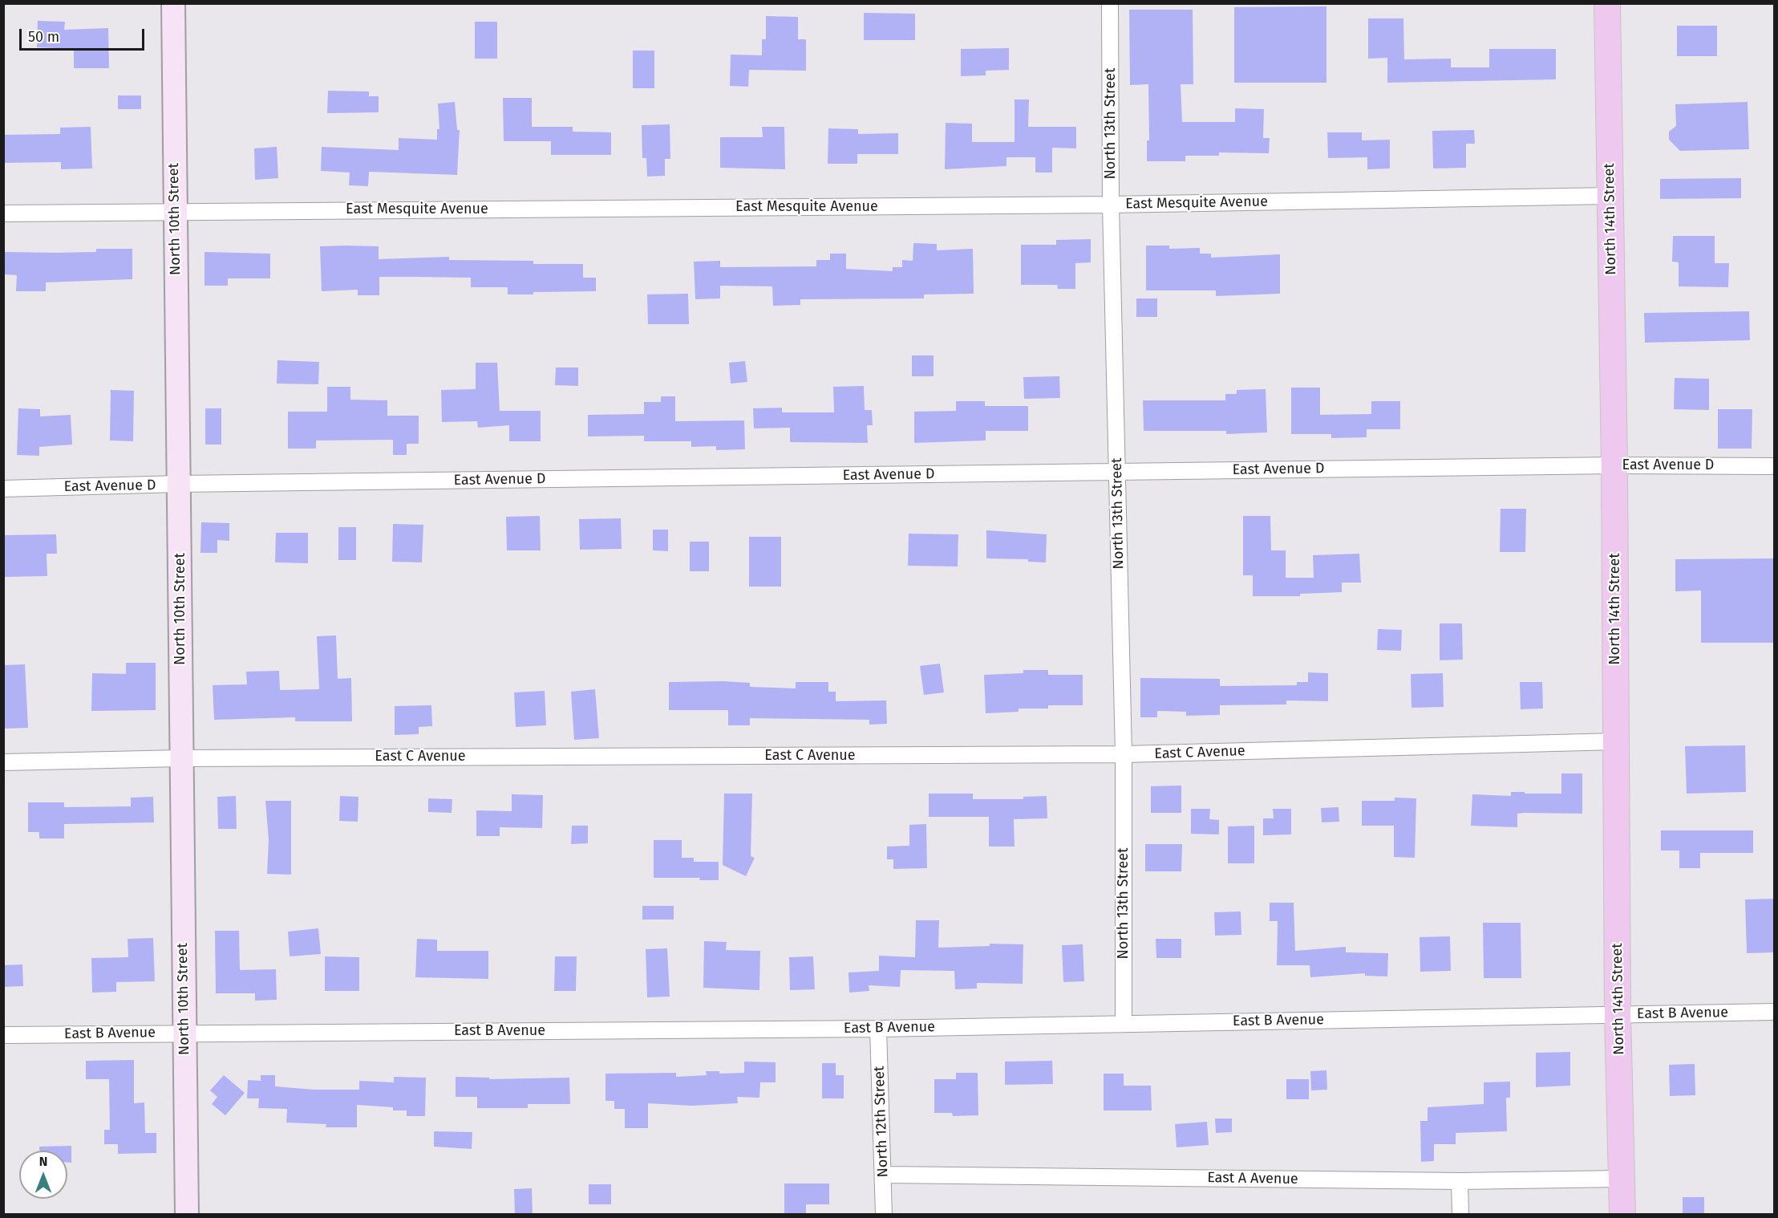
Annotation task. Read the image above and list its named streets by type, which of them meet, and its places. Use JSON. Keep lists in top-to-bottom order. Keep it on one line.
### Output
{"streets":{"main road":["North 14th Street"],"street":["North 13th Street","East Mesquite Avenue","North 10th Street","East Avenue D","East C Avenue","East B Avenue","North 12th Street","East A Avenue"]},"crossings":[["North 13th Street","East Mesquite Avenue"],["North 13th Street","East Avenue D"],["North 13th Street","East C Avenue"],["North 13th Street","East B Avenue"],["East Mesquite Avenue","North 10th Street"],["East Mesquite Avenue","North 14th Street"],["North 10th Street","East Avenue D"],["North 10th Street","East C Avenue"],["North 10th Street","East B Avenue"],["North 14th Street","East Avenue D"],["North 14th Street","East C Avenue"],["North 14th Street","East B Avenue"],["North 14th Street","East A Avenue"],["East B Avenue","North 12th Street"],["North 12th Street","East A Avenue"]],"scale_bar":"50 m","north":"top"}
